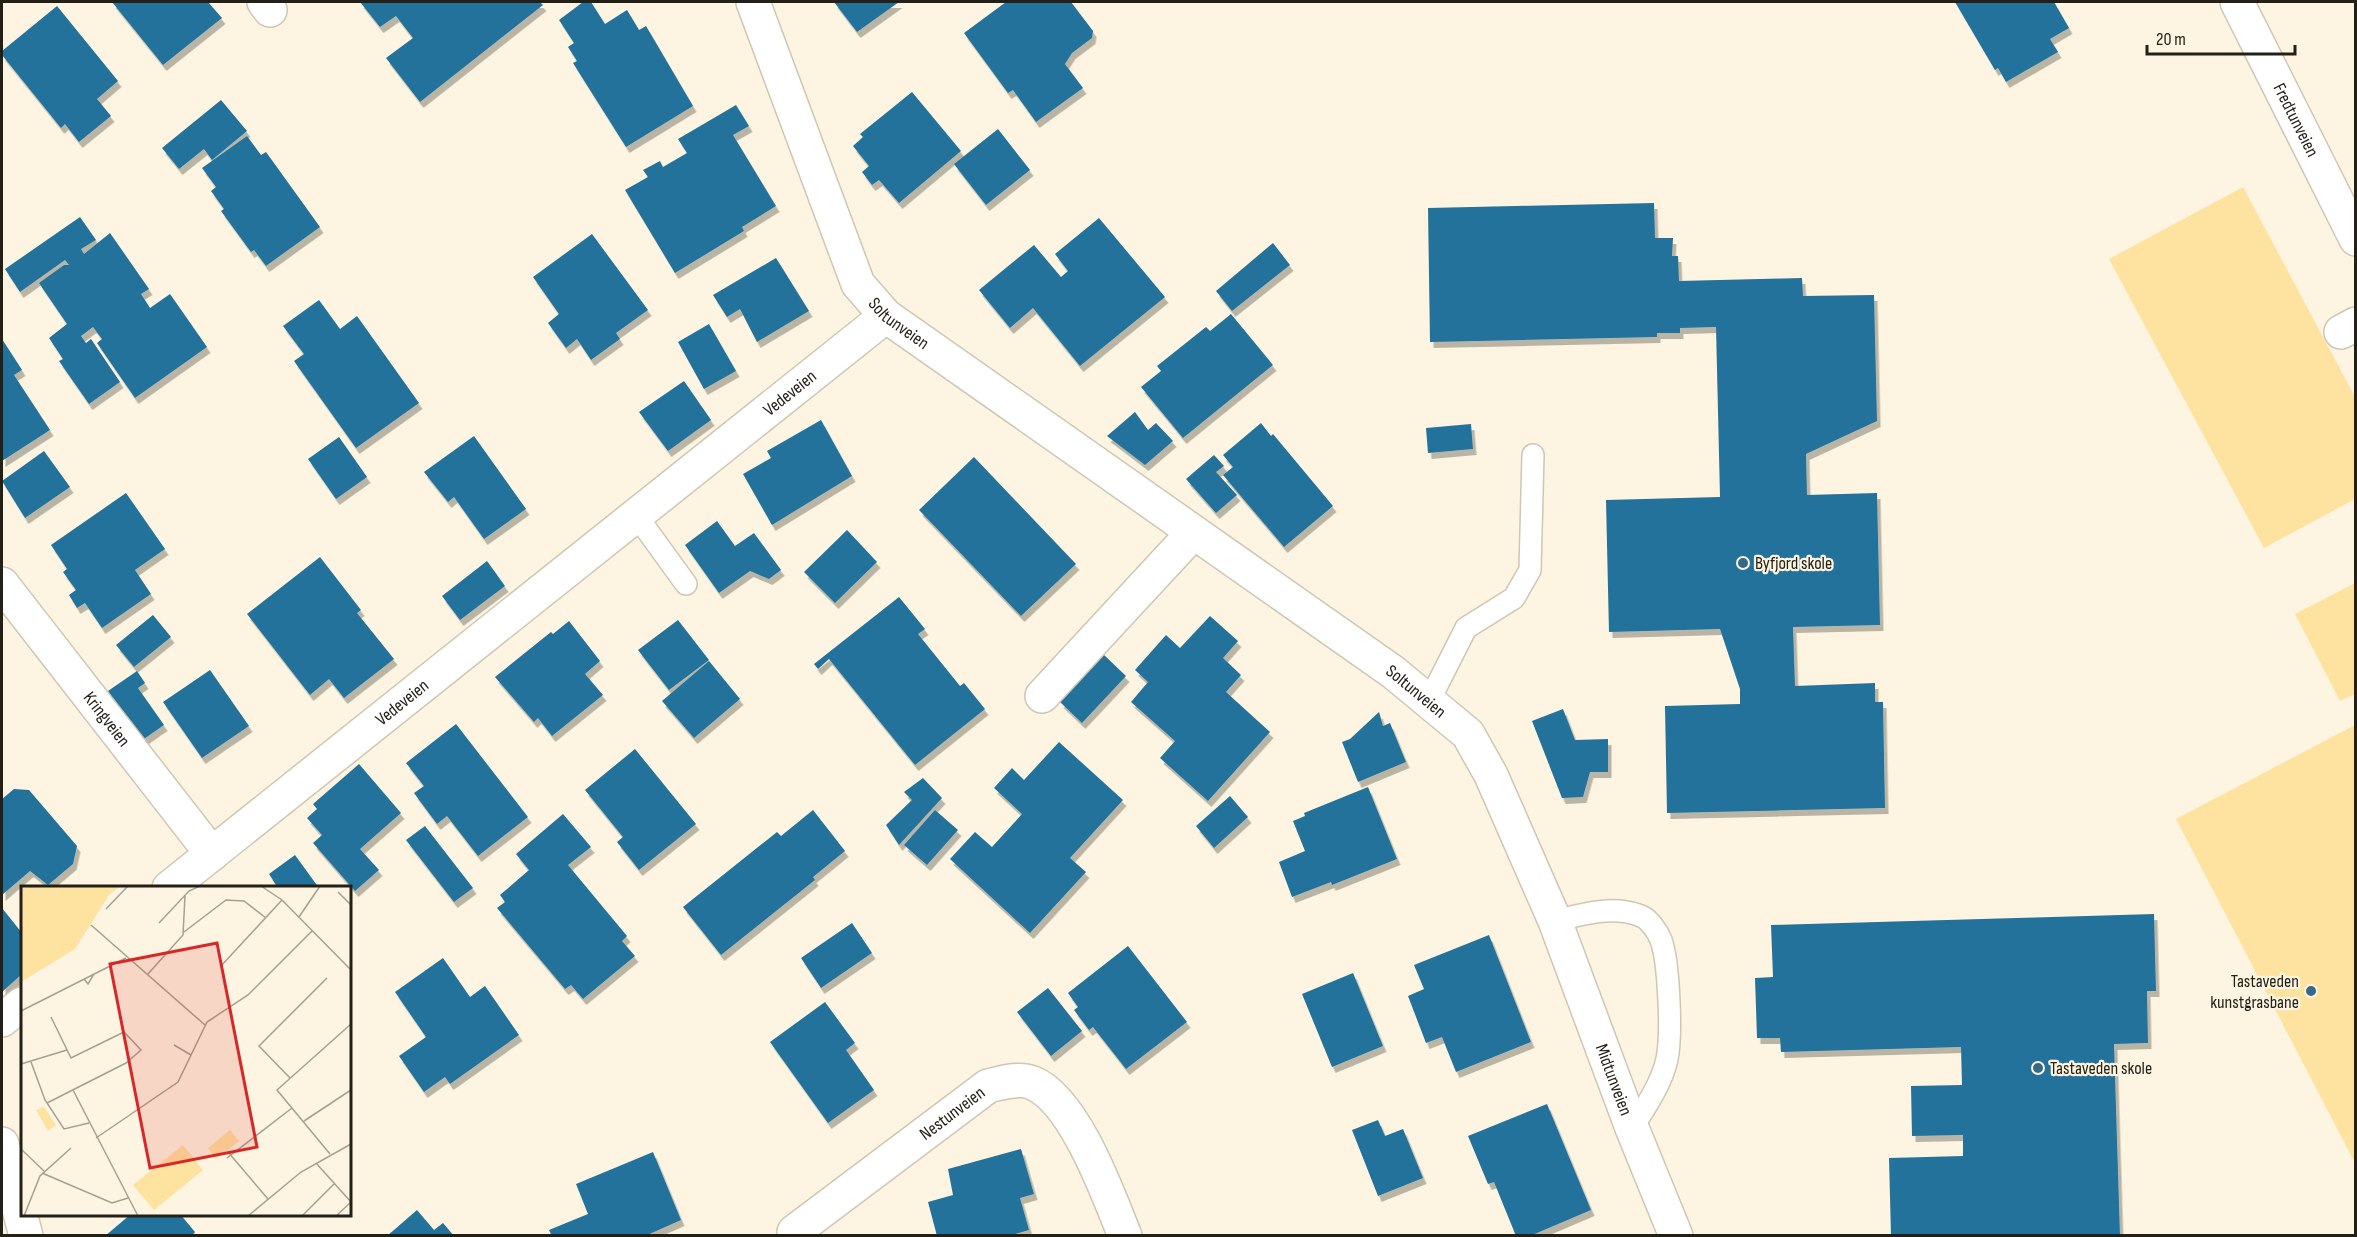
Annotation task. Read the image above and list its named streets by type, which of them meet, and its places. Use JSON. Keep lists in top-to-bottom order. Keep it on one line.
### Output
{"streets":{"street":["Fredtunveien","Soltunveien","Vedeveien","Kringveien","Midtunveien","Nestunveien"]},"crossings":[["Soltunveien","Vedeveien"],["Soltunveien","Midtunveien"],["Vedeveien","Kringveien"]],"places":["Byfjord skole","Tastaveden kunstgrasbane","Tastaveden skole"],"scale_bar":"20 m"}
